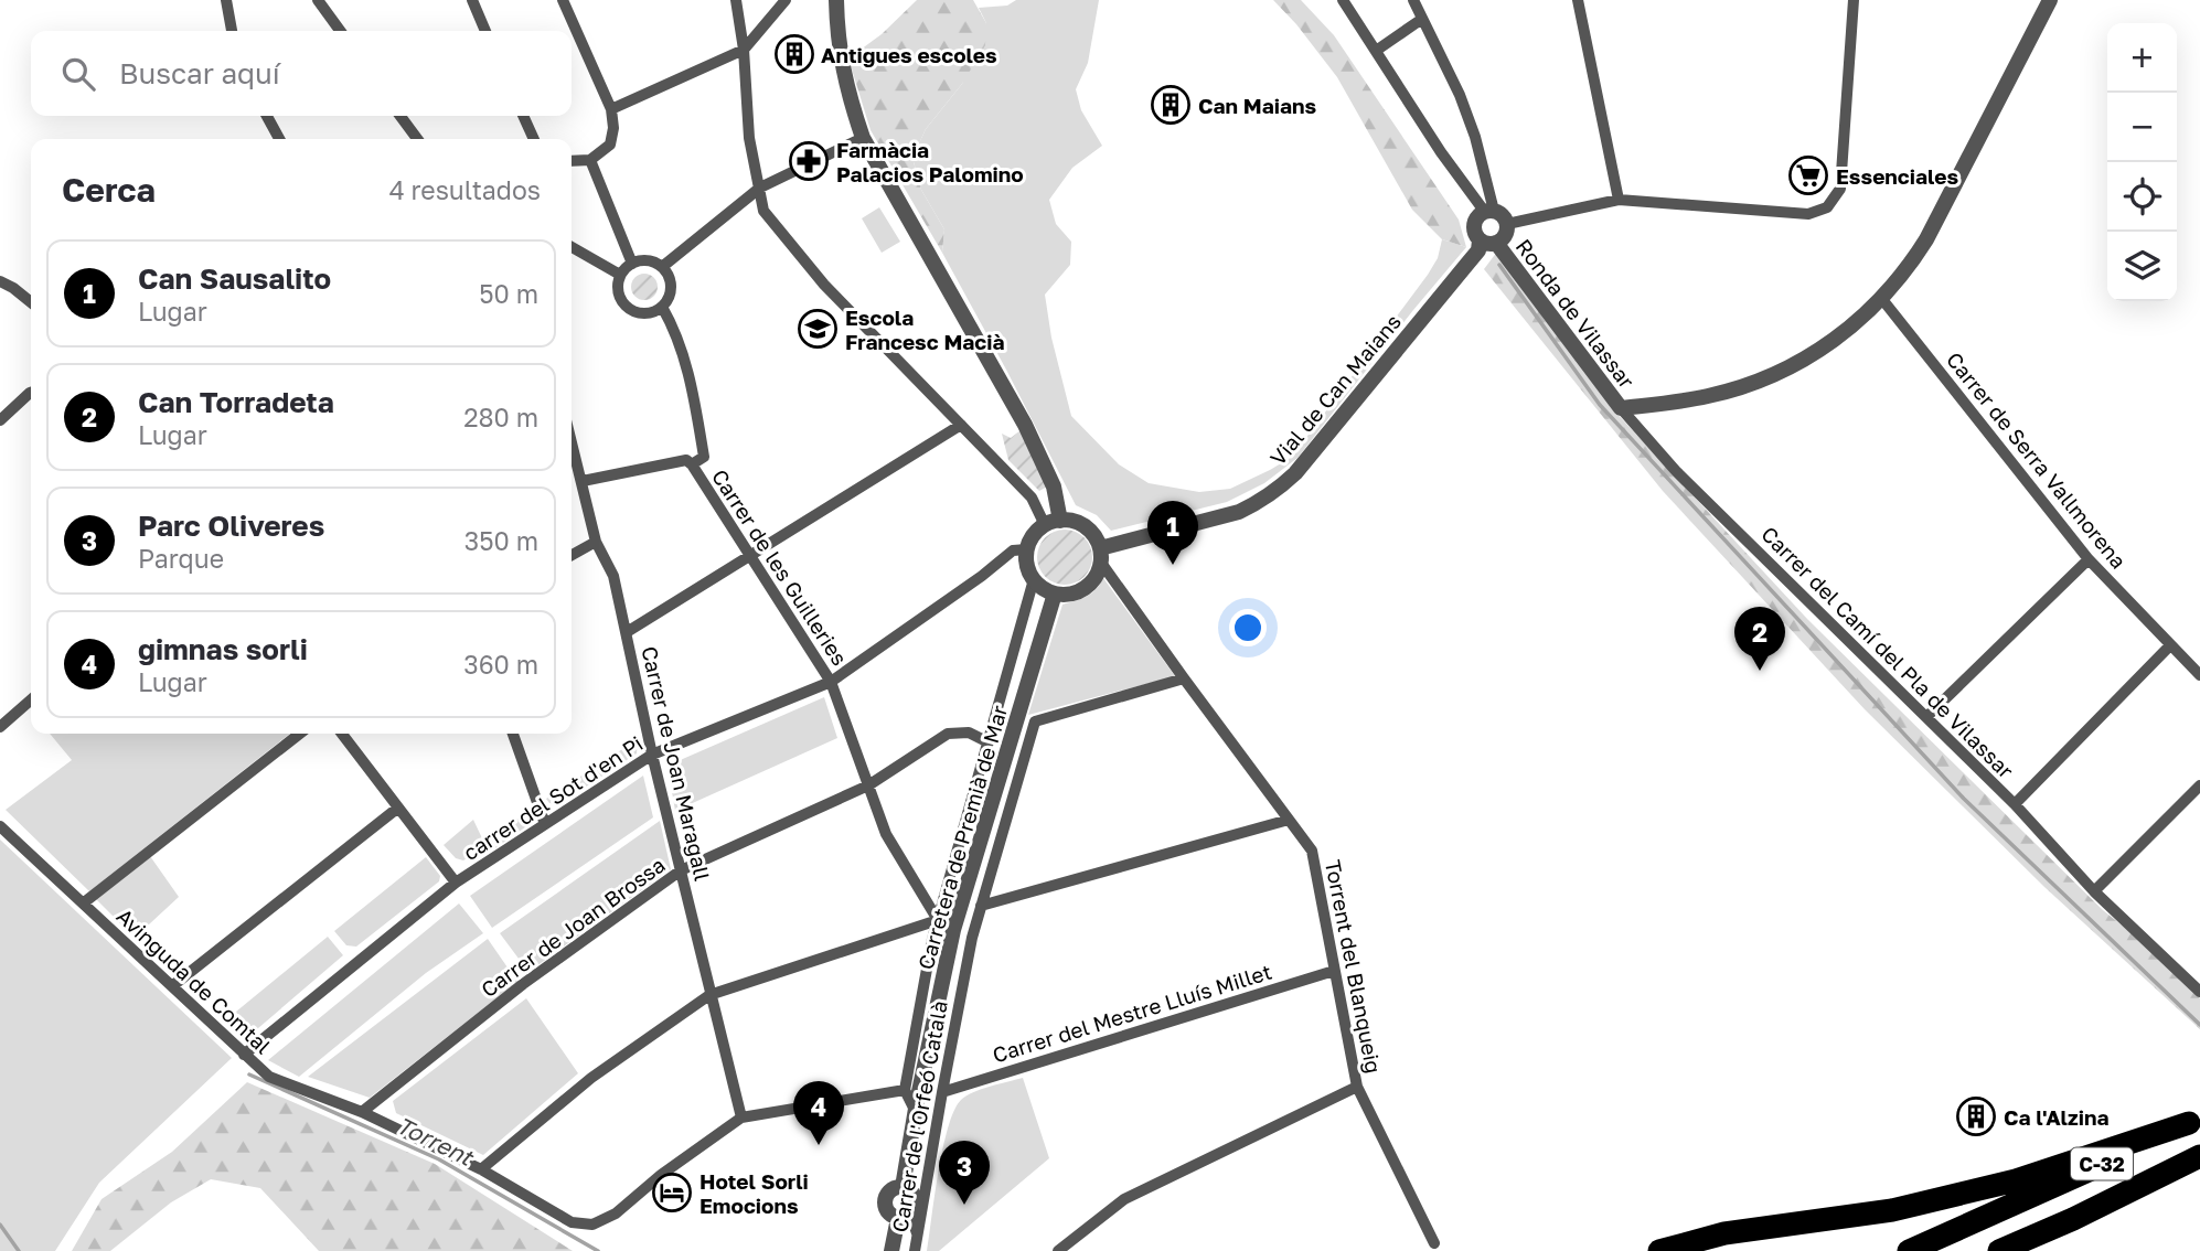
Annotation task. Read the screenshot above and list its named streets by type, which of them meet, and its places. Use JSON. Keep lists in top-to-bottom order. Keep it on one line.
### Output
{"streets":{"highway":["C-32"],"street":["Ronda de Vilassar","Vial de Can Maians","Carrer de Serra Vallmorena","Carrer de les Guilleries","Carrer del Camí del Pla de Vilassar","Carrer de Joan Maragall","carrer del Sot d'en Pi","Carretera de Premià de Mar","Carrer de Joan Brossa","Torrent del Blanqueig","Avinguda de Comtal","Carrer del Mestre Lluís Millet","Carrer de l'Orfeó Català"]},"crossings":[["Ronda de Vilassar","Vial de Can Maians"],["Ronda de Vilassar","Carrer del Camí del Pla de Vilassar"],["Vial de Can Maians","carrer del Sot d'en Pi"],["Vial de Can Maians","Carretera de Premià de Mar"],["Vial de Can Maians","Torrent del Blanqueig"],["Carrer de les Guilleries","Carrer de Joan Maragall"],["Carrer de les Guilleries","carrer del Sot d'en Pi"],["Carrer de les Guilleries","Carrer de Joan Brossa"],["Carrer de Joan Maragall","carrer del Sot d'en Pi"],["Carrer de Joan Maragall","Carrer de Joan Brossa"],["Carrer de Joan Maragall","Avinguda de Comtal"],["carrer del Sot d'en Pi","Carretera de Premià de Mar"],["carrer del Sot d'en Pi","Torrent del Blanqueig"],["carrer del Sot d'en Pi","Avinguda de Comtal"],["Carretera de Premià de Mar","Torrent del Blanqueig"],["Carretera de Premià de Mar","Carrer de l'Orfeó Català"],["Carrer de Joan Brossa","Avinguda de Comtal"],["Torrent del Blanqueig","Carrer del Mestre Lluís Millet"],["Torrent del Blanqueig","Carrer de l'Orfeó Català"],["Carrer del Mestre Lluís Millet","Carrer de l'Orfeó Català"]],"water":["Torrent"],"places":{"building":["Antigues escoles","Can Maians","Ca l'Alzina"],"pharmacy":["Farmàcia Palacios Palomino"],"supermarket":["Essenciales"],"school or university":["Escola Francesc Macià"],"hotel":["Hotel Sorli Emocions"]},"page":{"map_buttons":["+","−"],"search":"Buscar aquí","heading":["Cerca","4 resultados"],"list":[{"mark":"1","name":"Can Sausalito","note":"Lugar","value":"50 m"},{"mark":"2","name":"Can Torradeta","note":"Lugar","value":"280 m"},{"mark":"3","name":"Parc Oliveres","note":"Parque","value":"350 m"},{"mark":"4","name":"gimnas sorli","note":"Lugar","value":"360 m"}],"pins":["1","2","4","3"]}}
